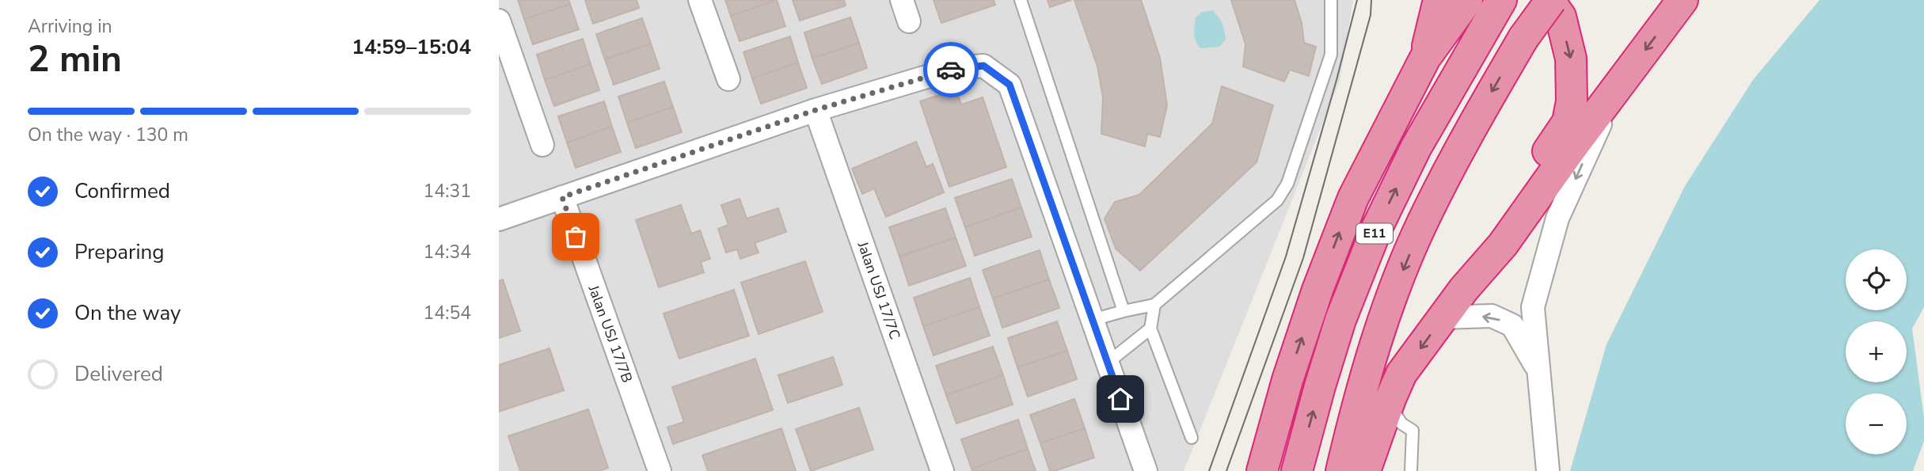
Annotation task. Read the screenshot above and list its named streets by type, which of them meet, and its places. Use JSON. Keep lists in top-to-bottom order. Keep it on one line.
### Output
{"streets":{"highway":["E11"],"street":["Jalan USJ 17/7C","Jalan USJ 17/7B"]},"page":{"heading":["2 min","Arriving in","14:59–15:04"],"bar":"On the way · 130 m","list":[["Confirmed","14:31"],["Preparing","14:34"],["On the way","14:54"],"Delivered"],"map_buttons":["+","−"]}}
